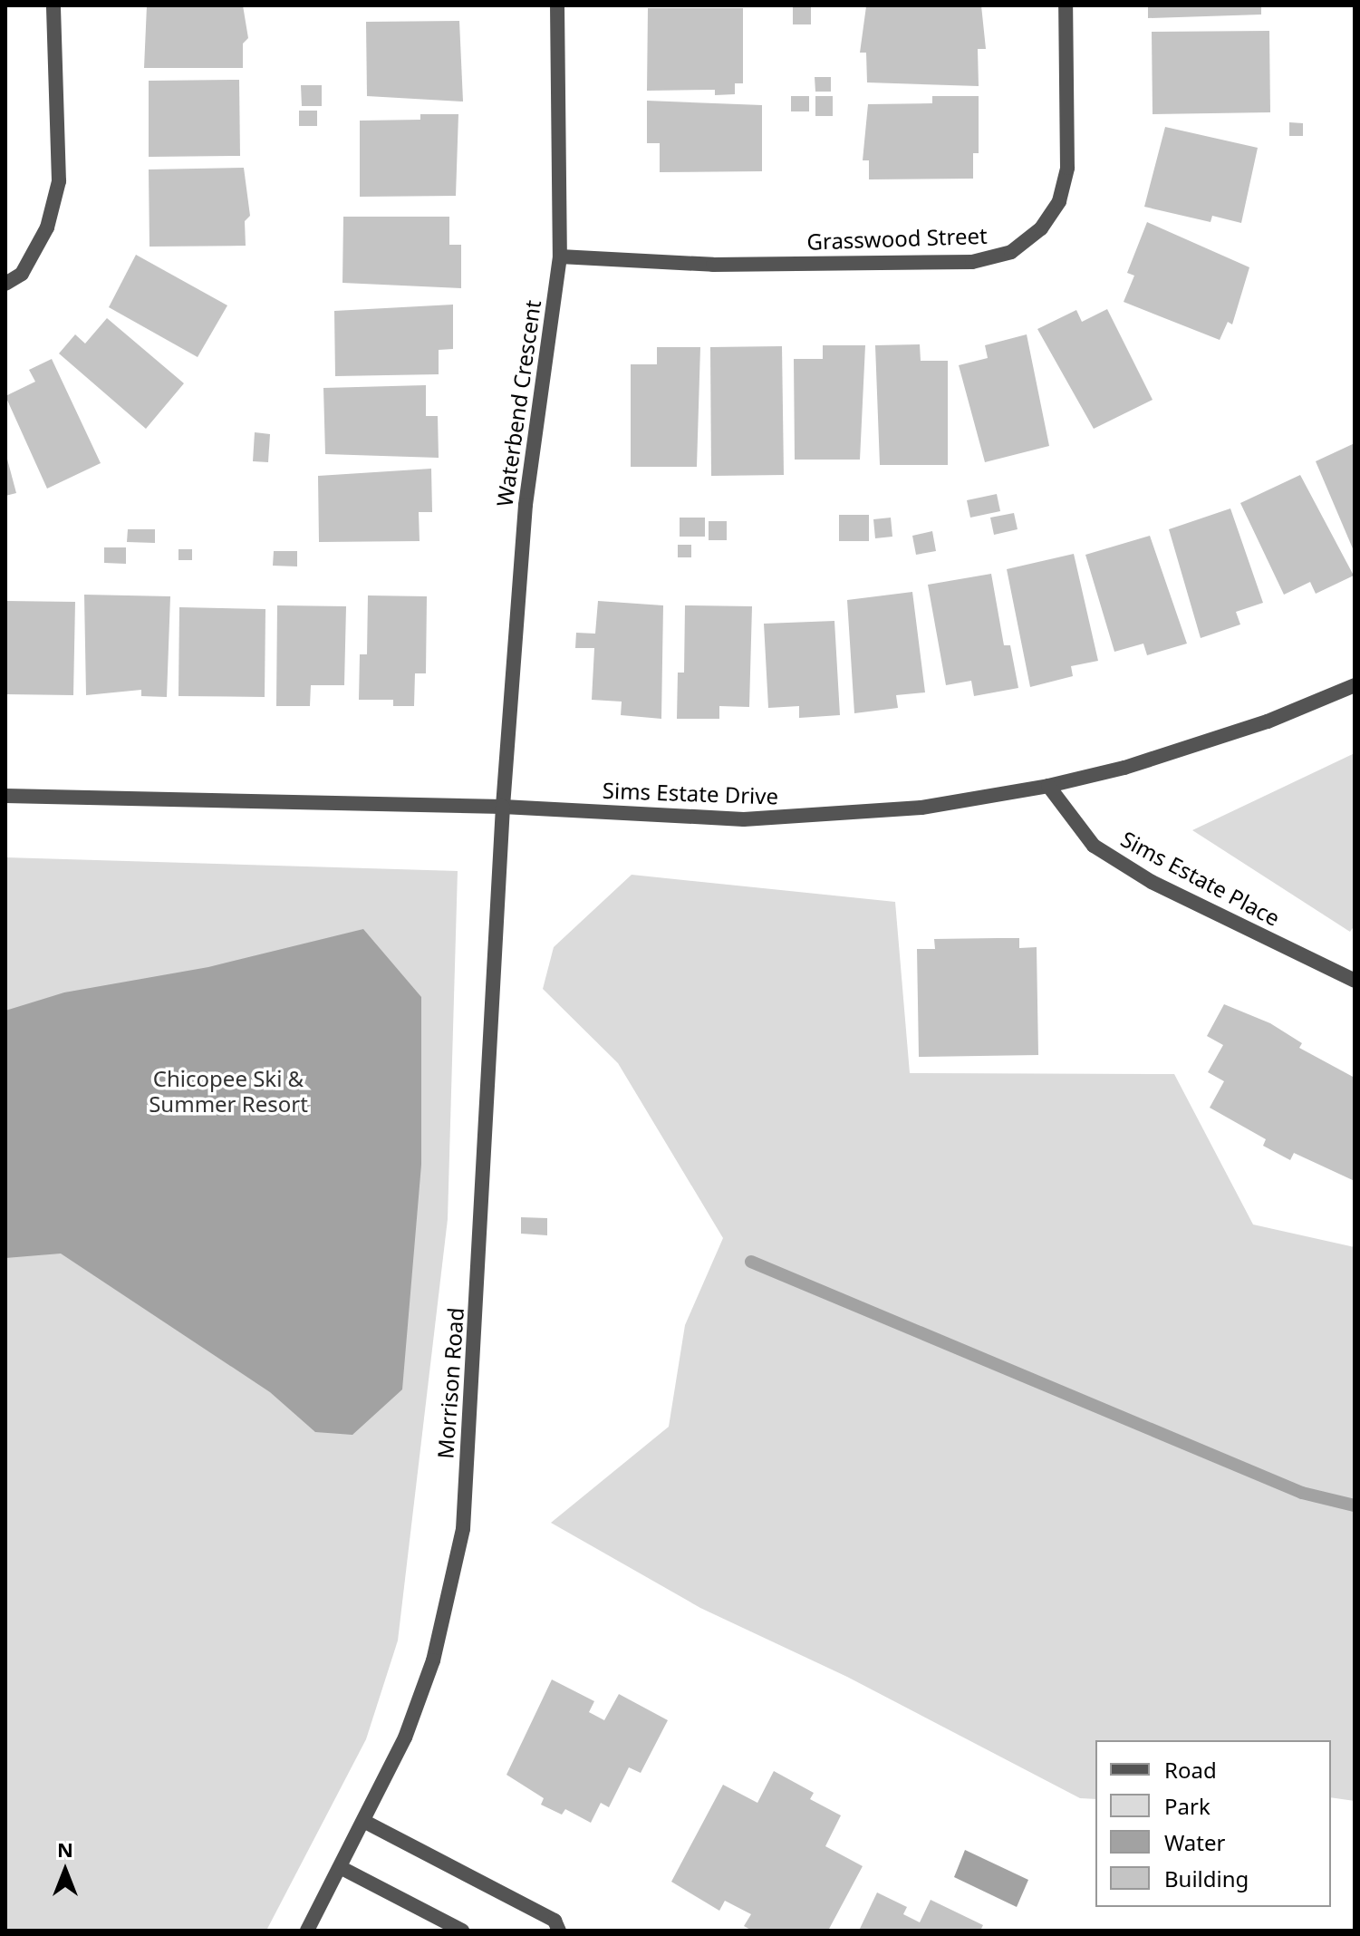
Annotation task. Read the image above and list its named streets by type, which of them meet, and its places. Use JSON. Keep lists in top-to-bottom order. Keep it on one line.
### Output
{"streets":{"street":["Grasswood Street","Waterbend Crescent","Sims Estate Drive","Sims Estate Place","Morrison Road"]},"crossings":[["Grasswood Street","Waterbend Crescent"],["Waterbend Crescent","Sims Estate Drive"],["Waterbend Crescent","Morrison Road"],["Sims Estate Drive","Sims Estate Place"],["Sims Estate Drive","Morrison Road"]],"parks":["Chicopee Ski & Summer Resort"],"legend":["Road","Park","Water","Building"],"north":"top"}
